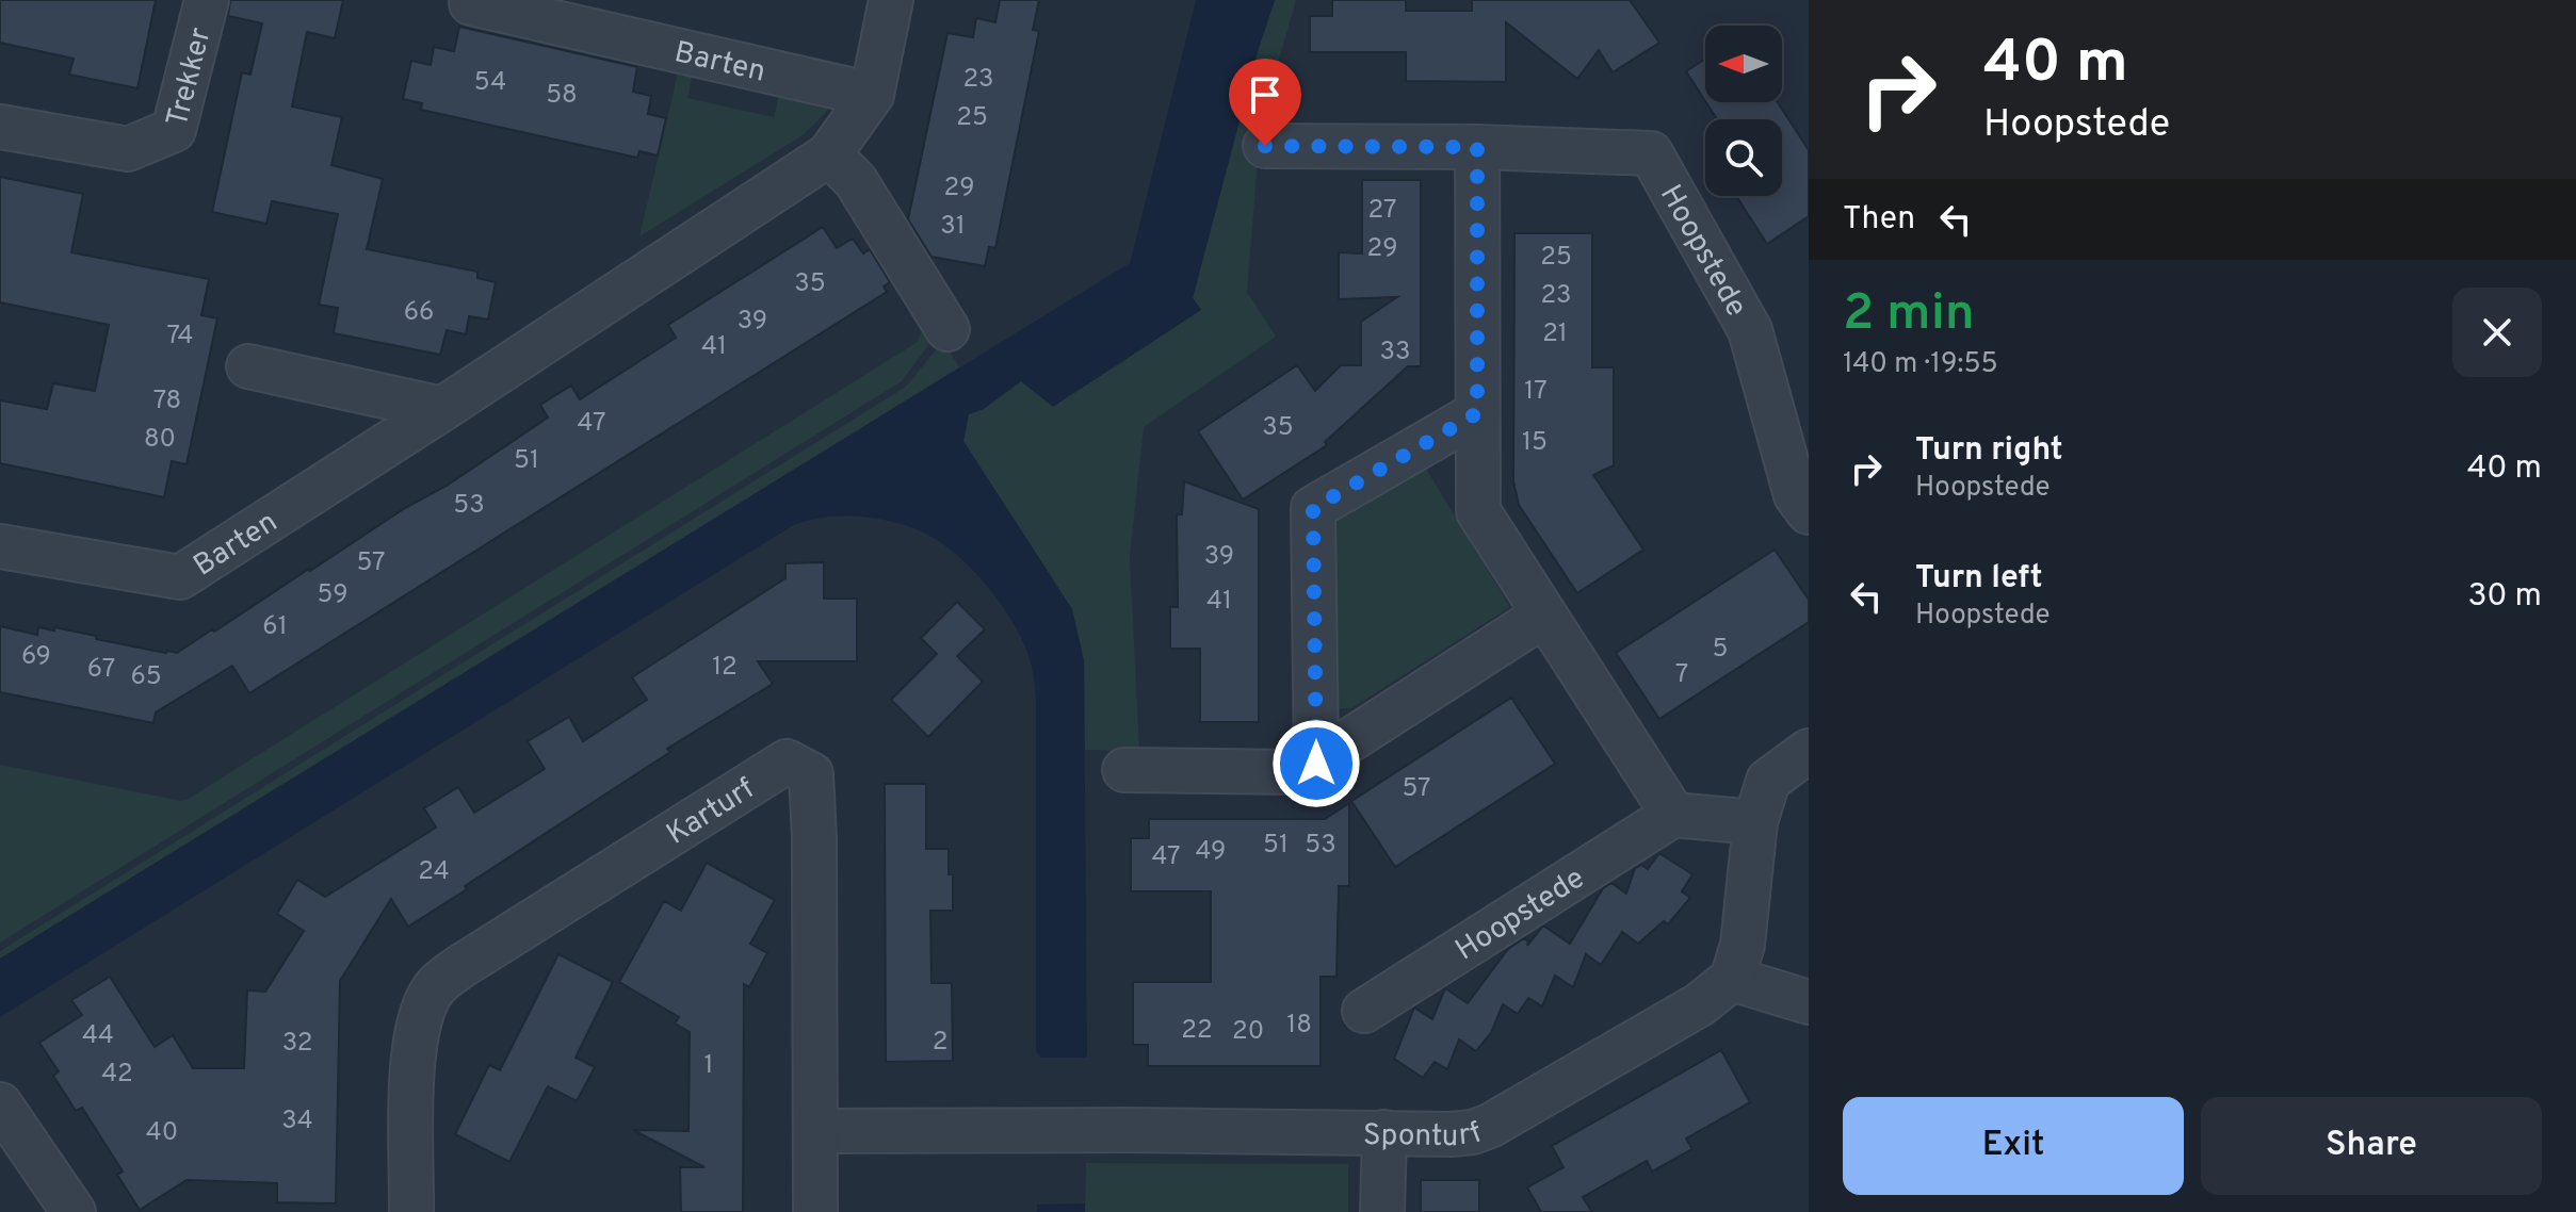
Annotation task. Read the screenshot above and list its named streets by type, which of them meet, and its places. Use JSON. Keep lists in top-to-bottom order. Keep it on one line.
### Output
{"streets":{"street":["Barten","Trekker","Hoopstede","Karturf","Sponturf"]},"crossings":[["Karturf","Sponturf"]],"house_numbers":["23","54","58","25","29","27","31","29","25","35","23","66","39","21","74","41","33","17","78","47","35","80","15","51","53","39","57","59","41","61","5","69","12","67","7","65","57","51","53","49","47","24","18","22","20","44","2","32","1","42","34","40"],"north":"left","page":{"turn":["40 m","Hoopstede"],"then":"Then","heading":["2 min","140 m · 19:55"],"list":[{"name":"Turn right","note":"Hoopstede","value":"40 m"},{"name":"Turn left","note":"Hoopstede","value":"30 m"}],"buttons":["Exit","Share"]}}
